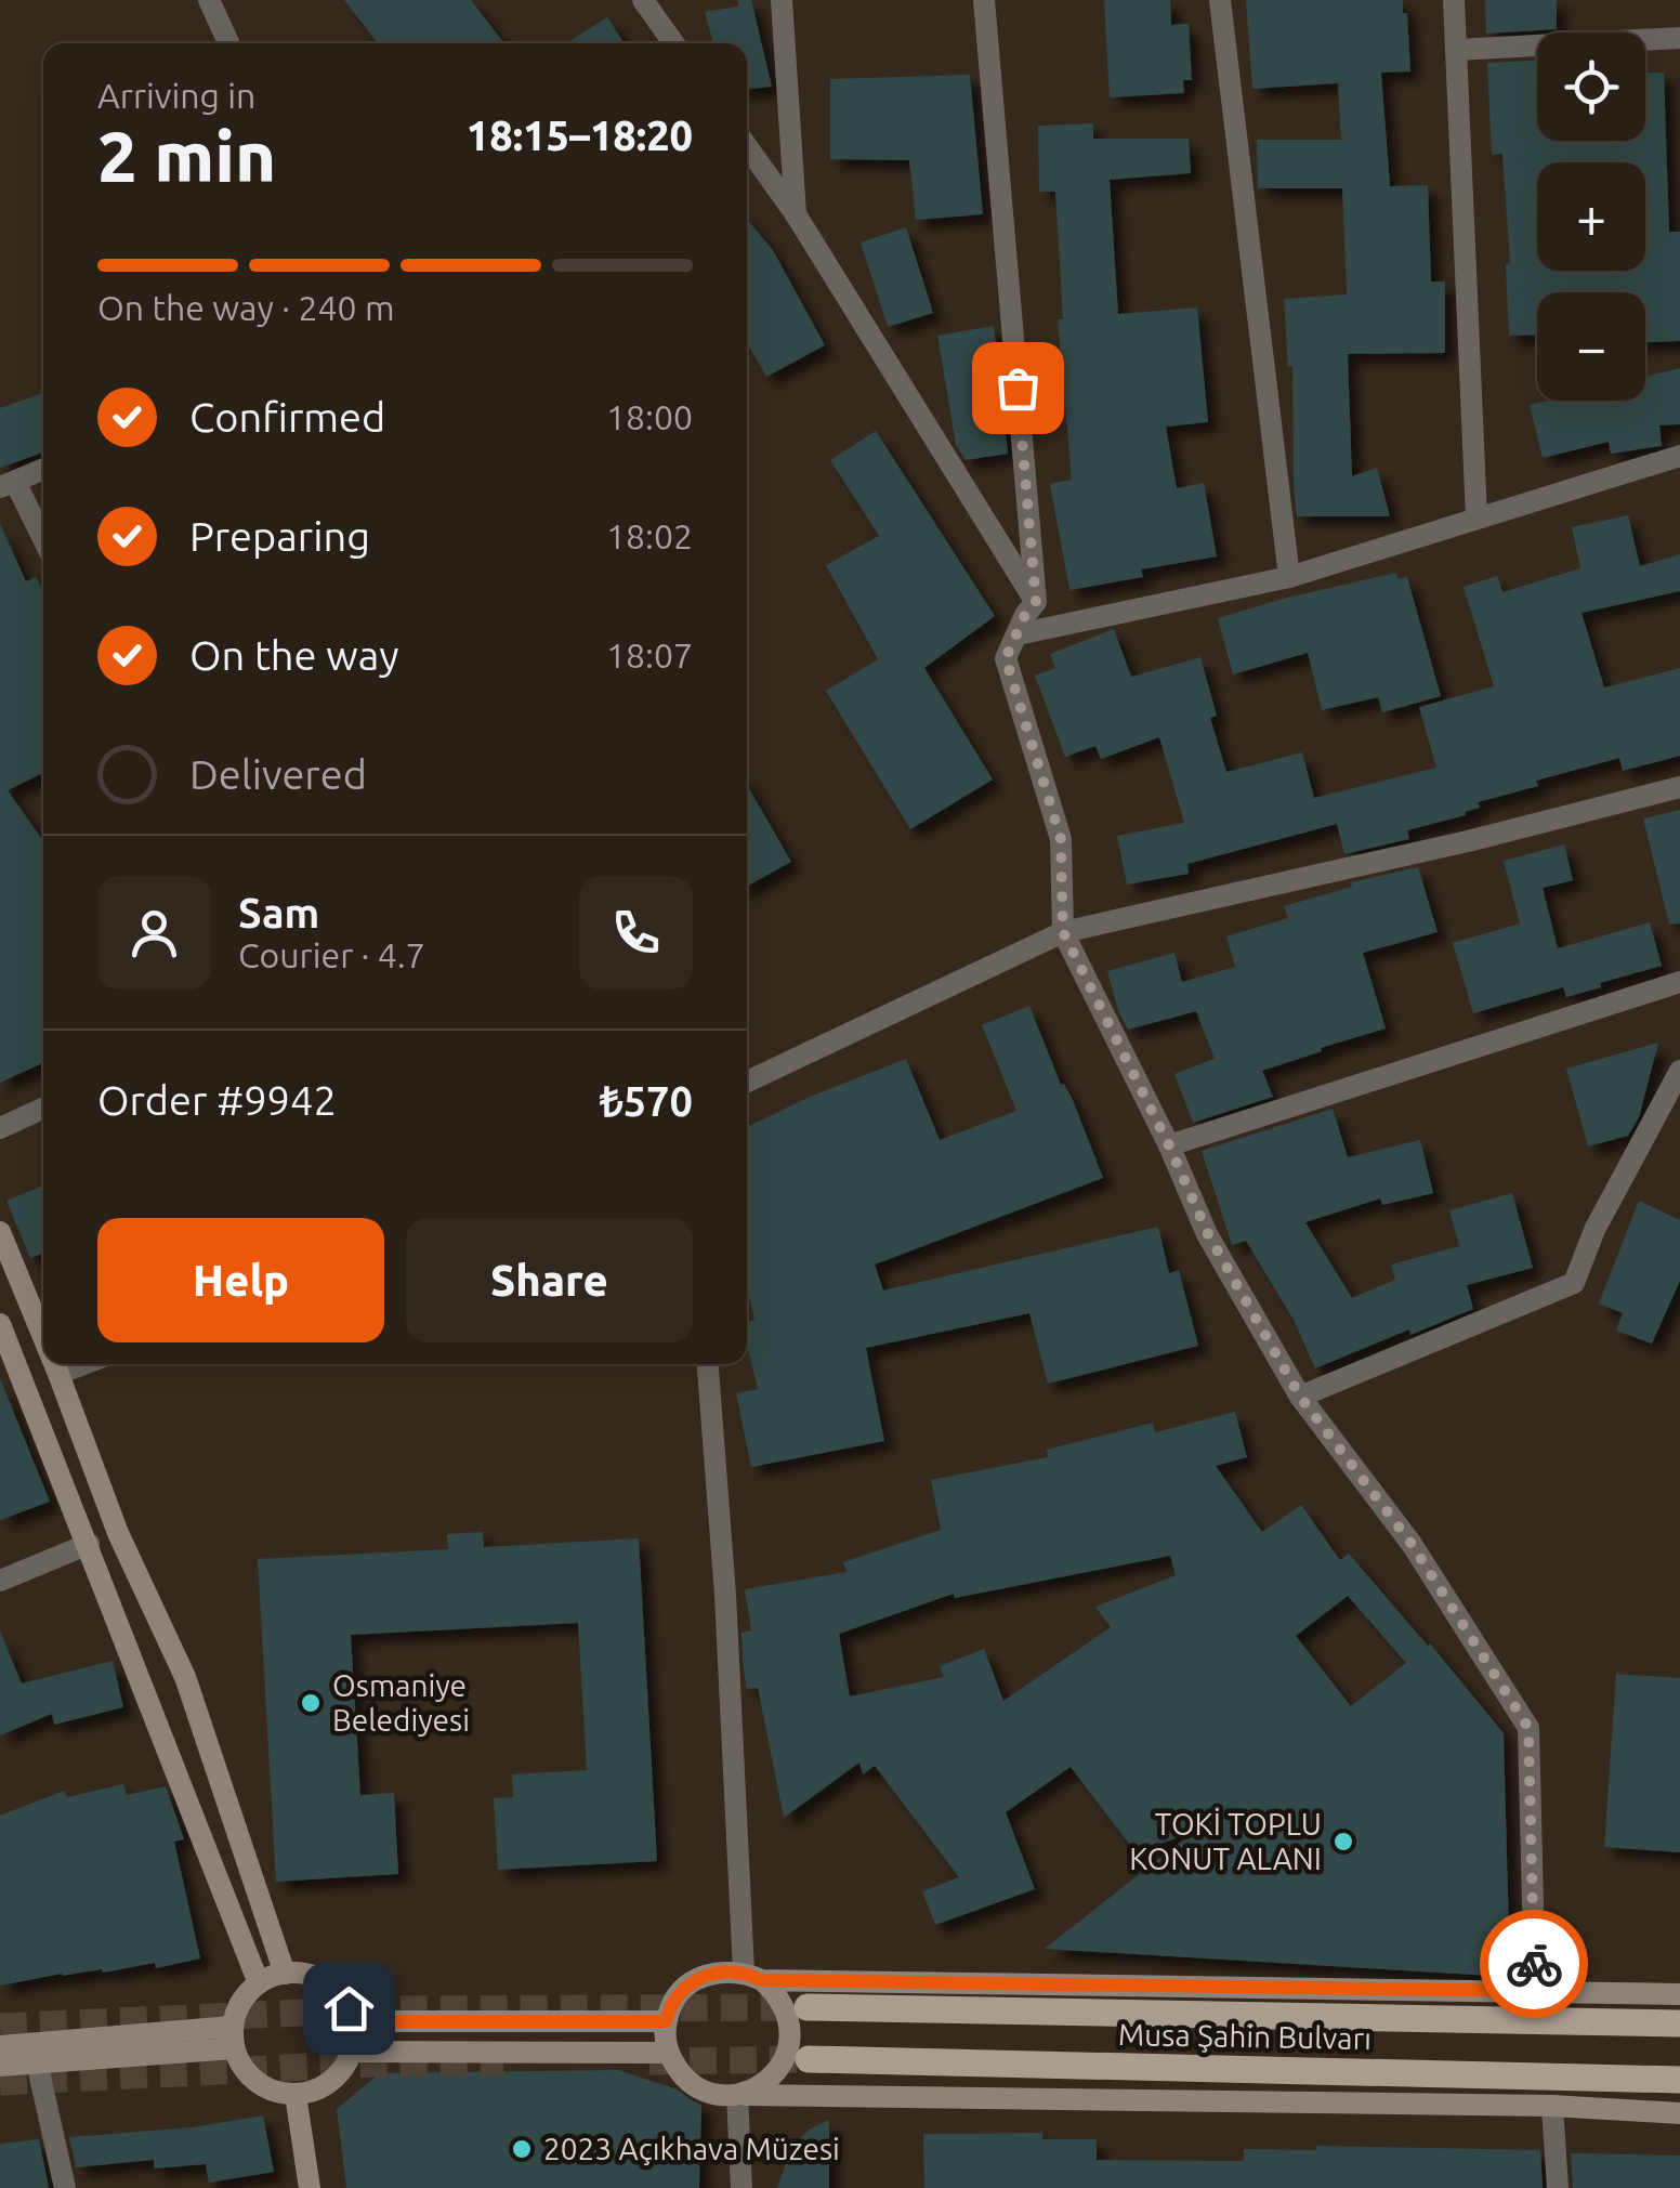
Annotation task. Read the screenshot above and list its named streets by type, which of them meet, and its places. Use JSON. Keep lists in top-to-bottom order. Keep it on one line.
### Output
{"streets":{"main road":["Musa Şahin Bulvarı"]},"places":["Osmaniye Belediyesi","TOKİ TOPLU KONUT ALANI","2023 Açıkhava Müzesi"],"page":{"map_buttons":["+","−"],"heading":["2 min","Arriving in","18:15–18:20"],"panel":["Sam","Courier · 4.7","Order #9942","₺570"],"bar":"On the way · 240 m","list":[["Confirmed","18:00"],["Preparing","18:02"],["On the way","18:07"],"Delivered"],"buttons":["Help","Share"]}}
